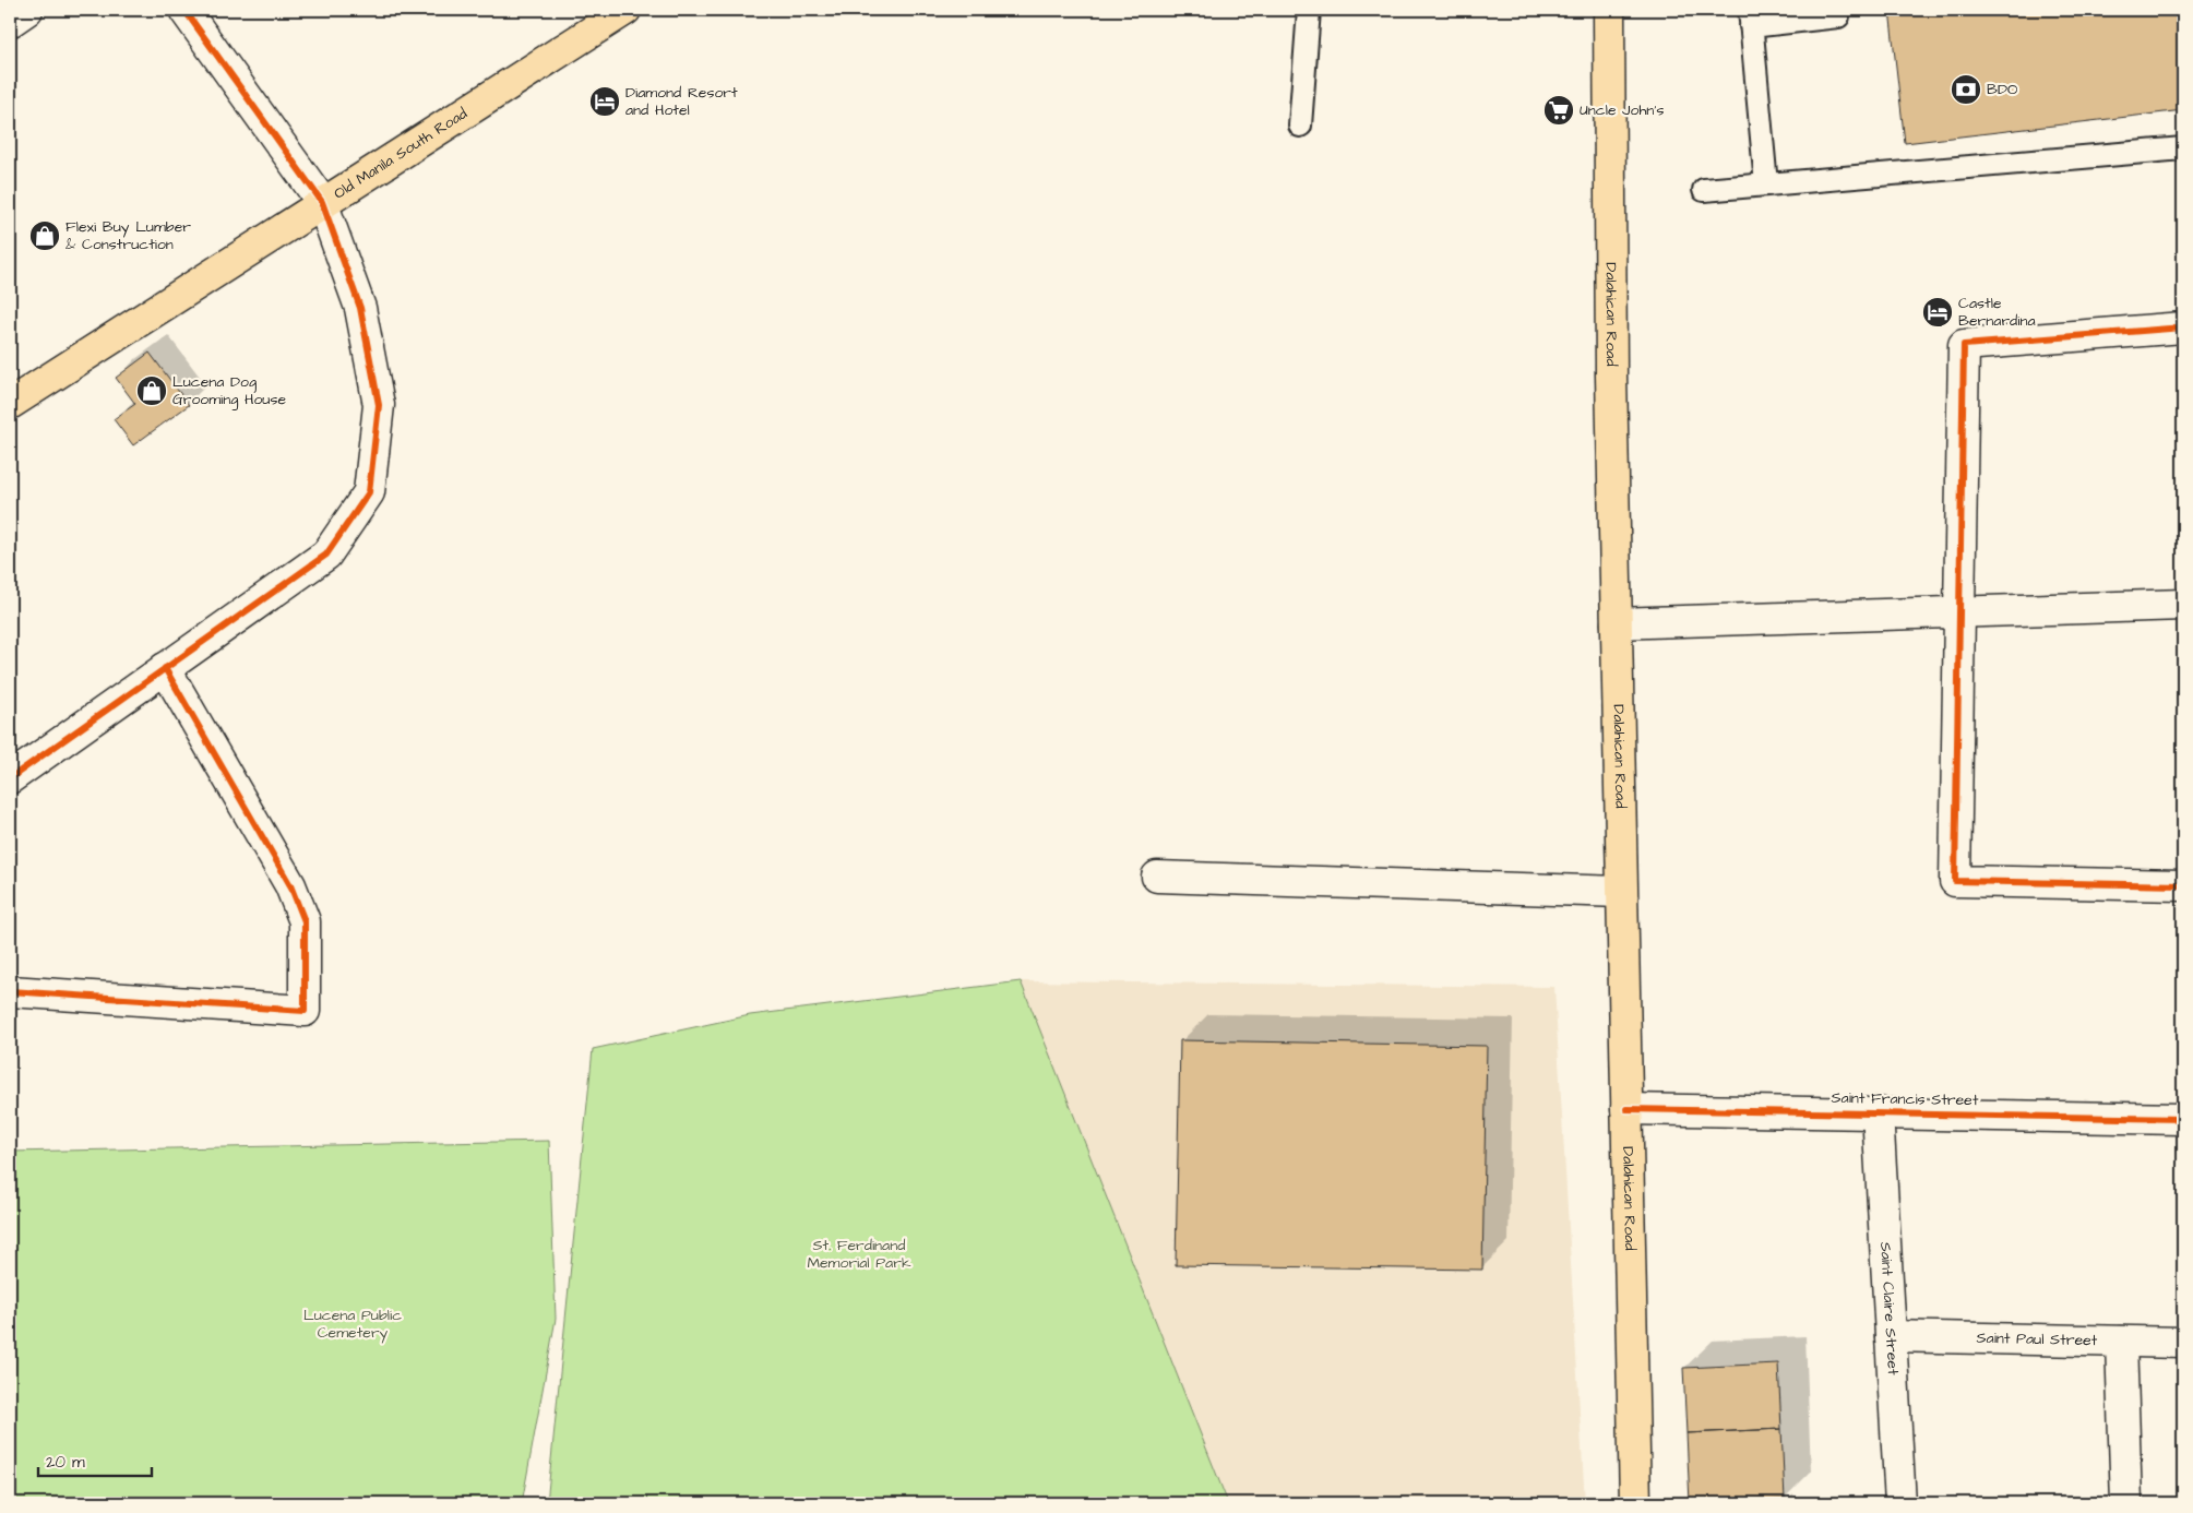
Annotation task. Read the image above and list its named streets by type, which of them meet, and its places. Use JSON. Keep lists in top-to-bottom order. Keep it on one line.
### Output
{"streets":{"main road":["Old Manila South Road","Dalahican Road"],"street":["Saint Francis Street","Saint Claire Street","Saint Paul Street"]},"crossings":[["Dalahican Road","Saint Francis Street"],["Saint Francis Street","Saint Claire Street"],["Saint Claire Street","Saint Paul Street"]],"parks":["St. Ferdinand Memorial Park","Lucena Public Cemetery"],"places":{"bank":["BDO"],"hotel":["Diamond Resort and Hotel","Castle Bernardina"],"supermarket":["Uncle John's"],"shop":["Flexi Buy Lumber & Construction","Lucena Dog Grooming House"]},"scale_bar":"20 m"}
